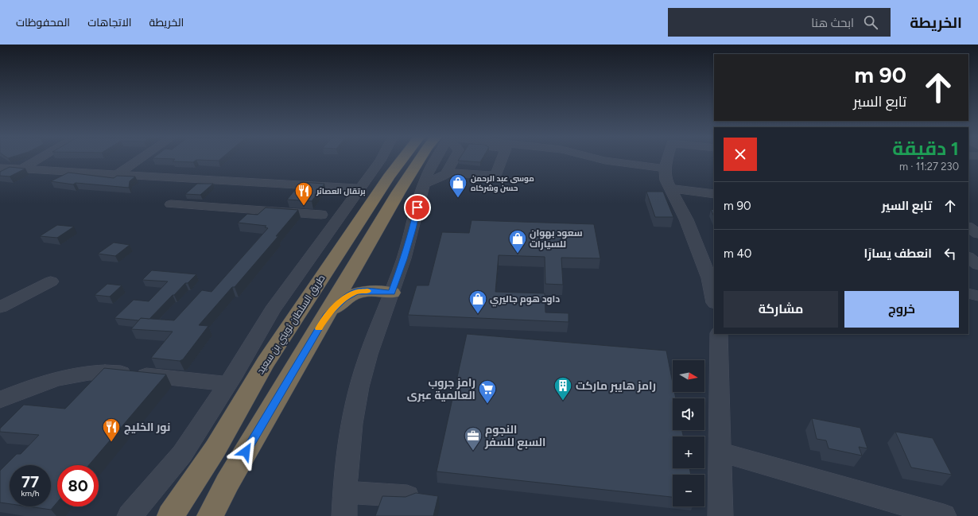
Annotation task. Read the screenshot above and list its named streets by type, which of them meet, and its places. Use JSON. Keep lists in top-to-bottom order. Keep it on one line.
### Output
{"streets":{"highway":["طريق السلطان ثويني بن سعيد"]},"places":{"shop":["موسى عبد الرحمن حسن وشركاه","سعود بهوان للسيارات","داود هوم جاليري"],"restaurant":["برتقال العصاىٔر","نور الخليج"],"building":["رامز هايبر ماركت"],"supermarket":["رامز جروب العالمية عبرى"],"office":["النجوم السبع للسفر"]},"north":"right","page":{"header":"الخريطة","search":"ابحث هنا","nav":["الخريطة","الاتجاهات","المحفوظات"],"turn":["90 m","تابع السير"],"heading":["1 دقيقة","230 m · 11:27"],"list":[{"name":"تابع السير","value":"90 m"},{"name":"انعطف يسارًا","value":"40 m"}],"buttons":["خروج","مشاركة"],"map_buttons":["+","−"],"speed":"77 km/h","limit":"80"}}
